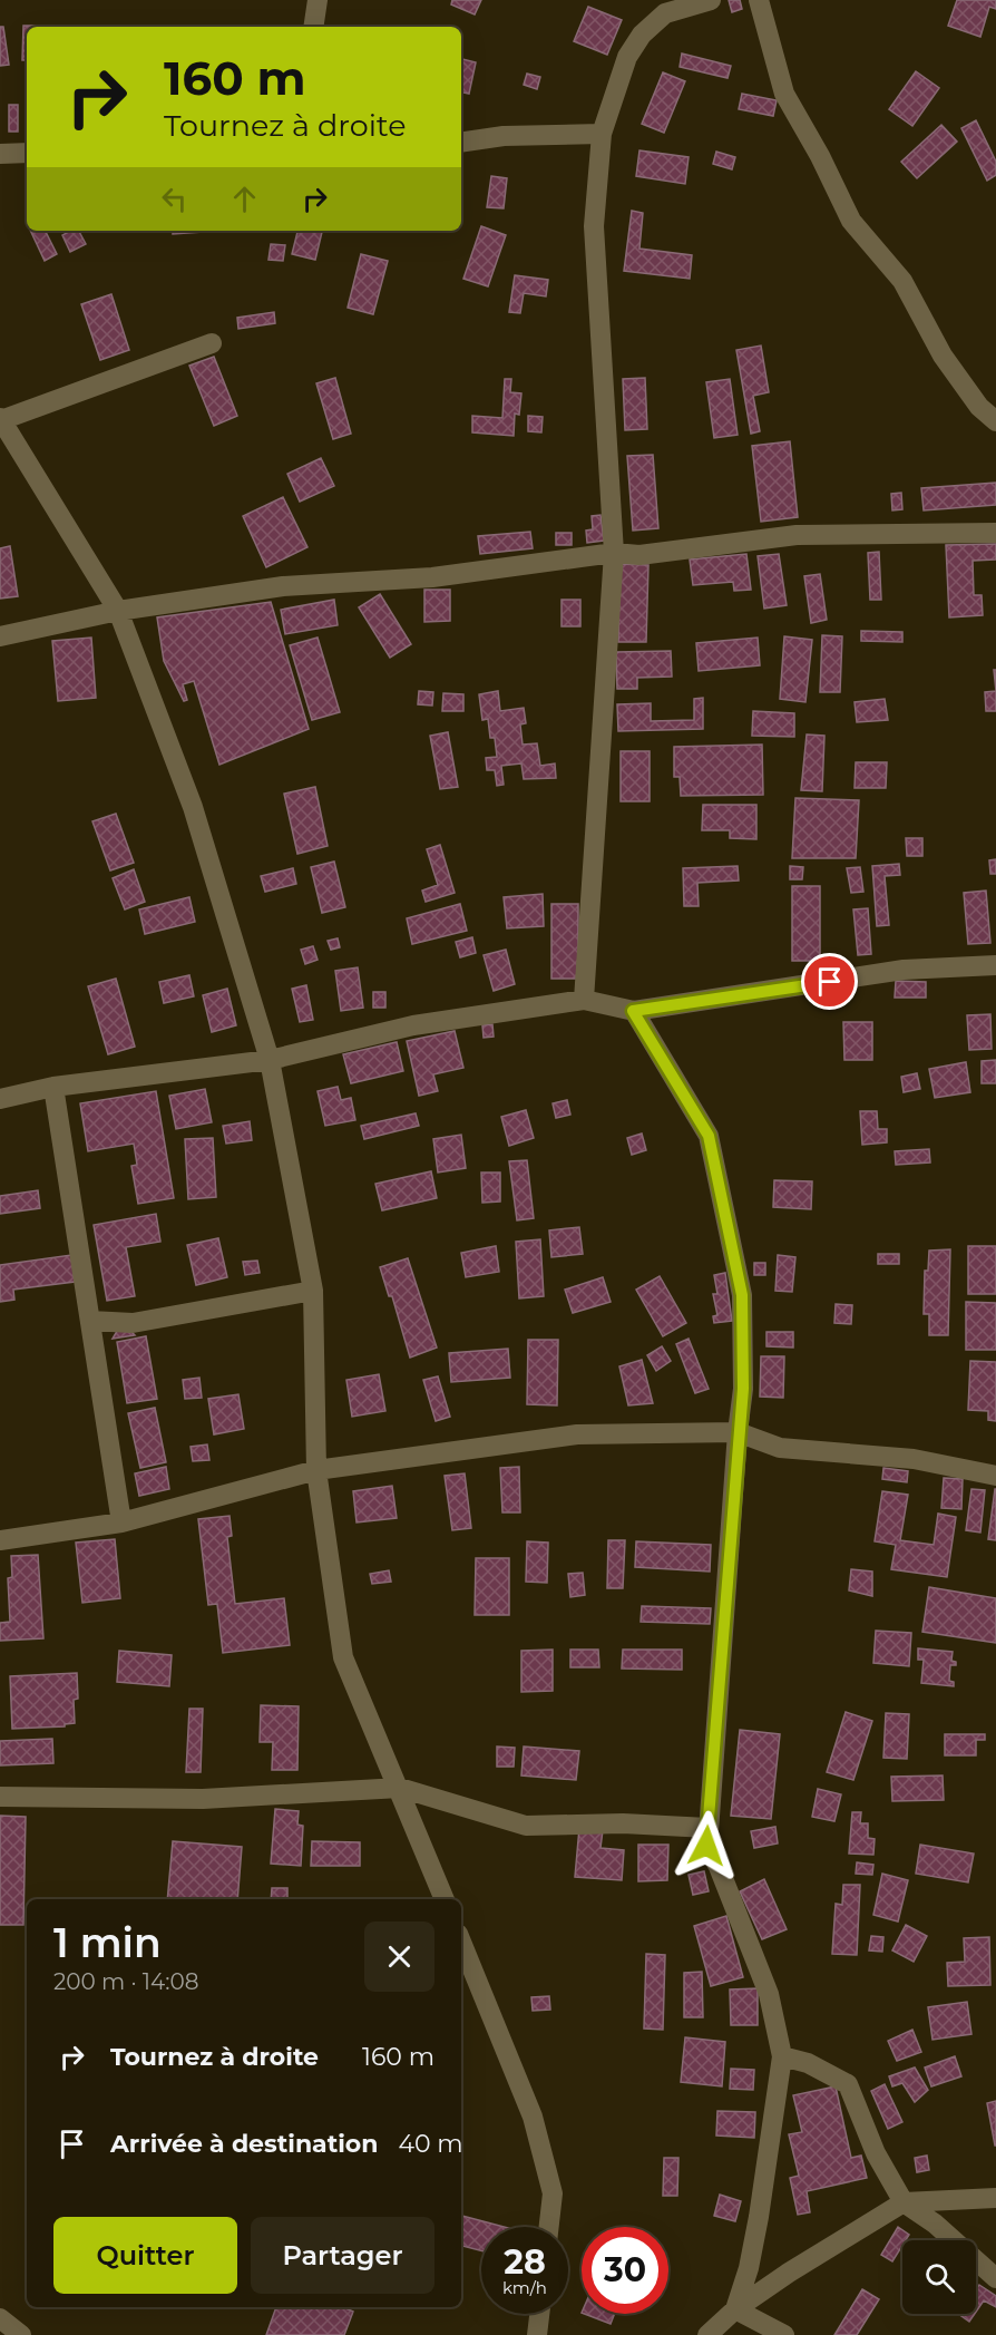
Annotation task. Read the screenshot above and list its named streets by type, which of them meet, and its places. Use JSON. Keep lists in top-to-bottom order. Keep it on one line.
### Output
{"page":{"turn":["160 m","Tournez à droite"],"heading":["1 min","200 m · 14:08"],"list":[{"name":"Tournez à droite","value":"160 m"},{"name":"Arrivée à destination","value":"40 m"}],"buttons":["Quitter","Partager"],"speed":"28 km/h","limit":"30"}}
